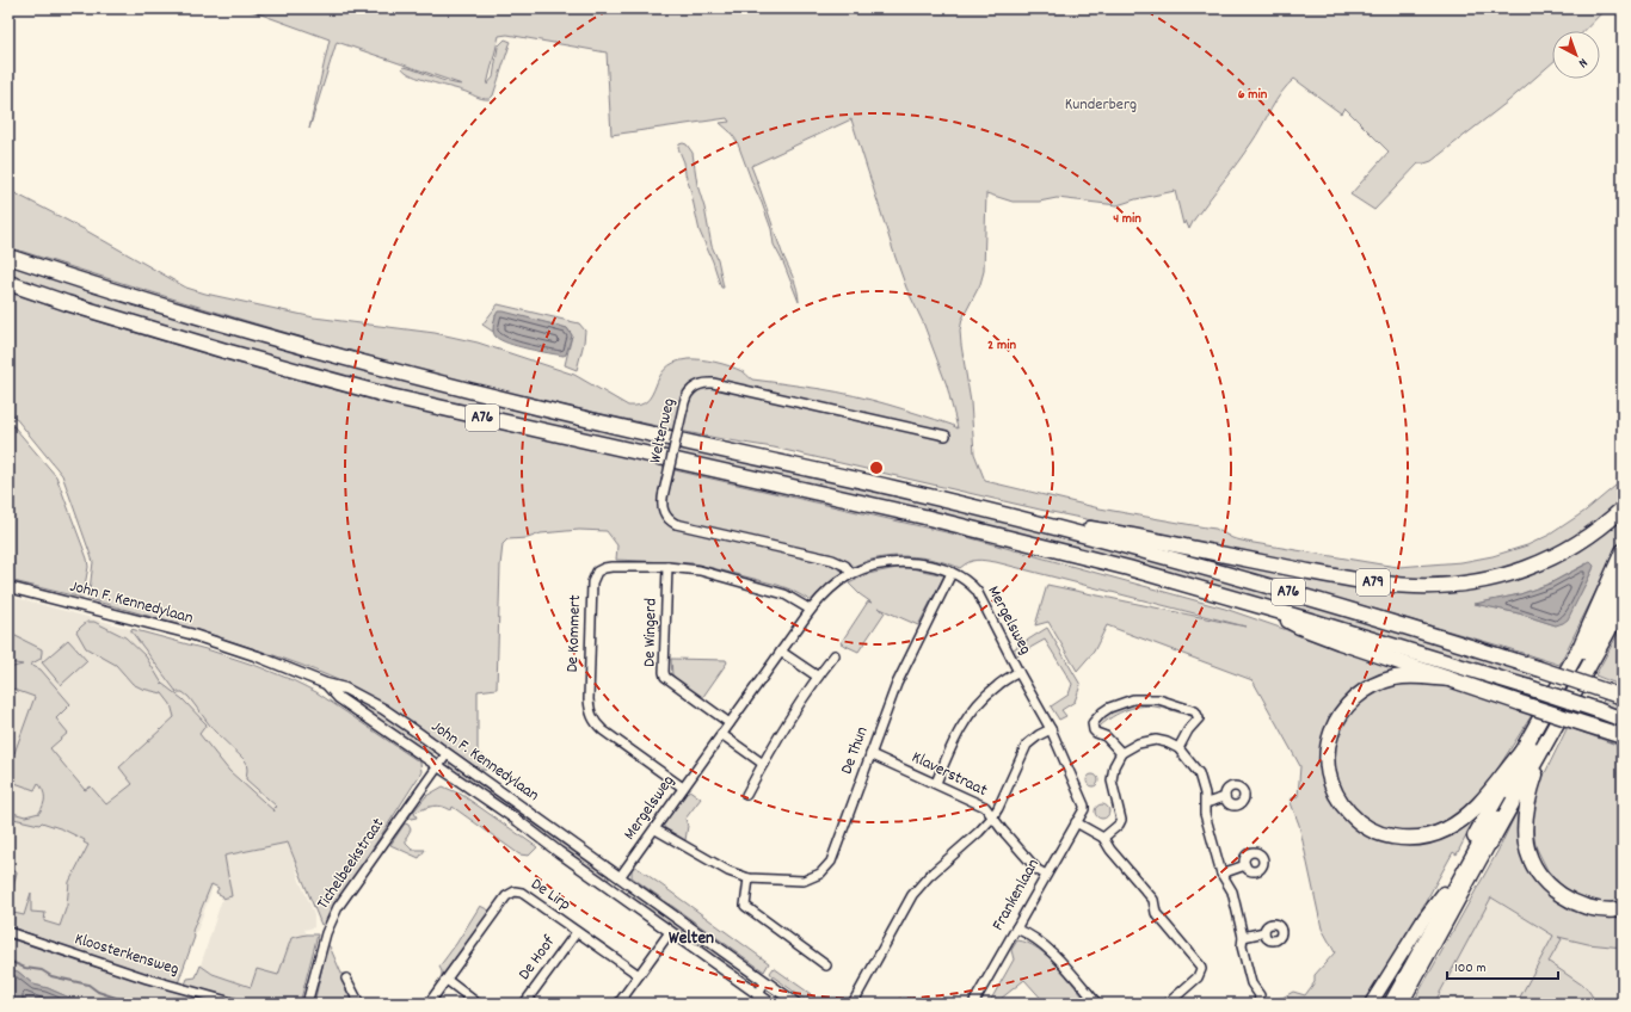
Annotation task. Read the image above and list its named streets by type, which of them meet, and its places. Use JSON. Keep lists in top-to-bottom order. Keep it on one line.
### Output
{"streets":{"highway":["A76","A79"],"street":["Welterweg","John F. Kennedylaan","Mergelsweg","De Wingerd","De Kommert","De Thun","Klaverstraat","Tichelbeekstraat","De Lirp","Frankenlaan","Kloosterkensweg","De Hoof"]},"crossings":[["A76","A79"],["Welterweg","Mergelsweg"],["John F. Kennedylaan","Mergelsweg"],["John F. Kennedylaan","Tichelbeekstraat"],["Mergelsweg","De Wingerd"],["Mergelsweg","De Kommert"],["Mergelsweg","De Thun"],["Mergelsweg","Frankenlaan"],["De Wingerd","De Kommert"],["De Thun","Klaverstraat"],["Klaverstraat","Frankenlaan"],["De Lirp","De Hoof"]],"districts":["Welten"],"parks":["Kunderberg"],"scale_bar":"100 m","north":"bottom right","rings":["6 min","4 min","2 min"]}
